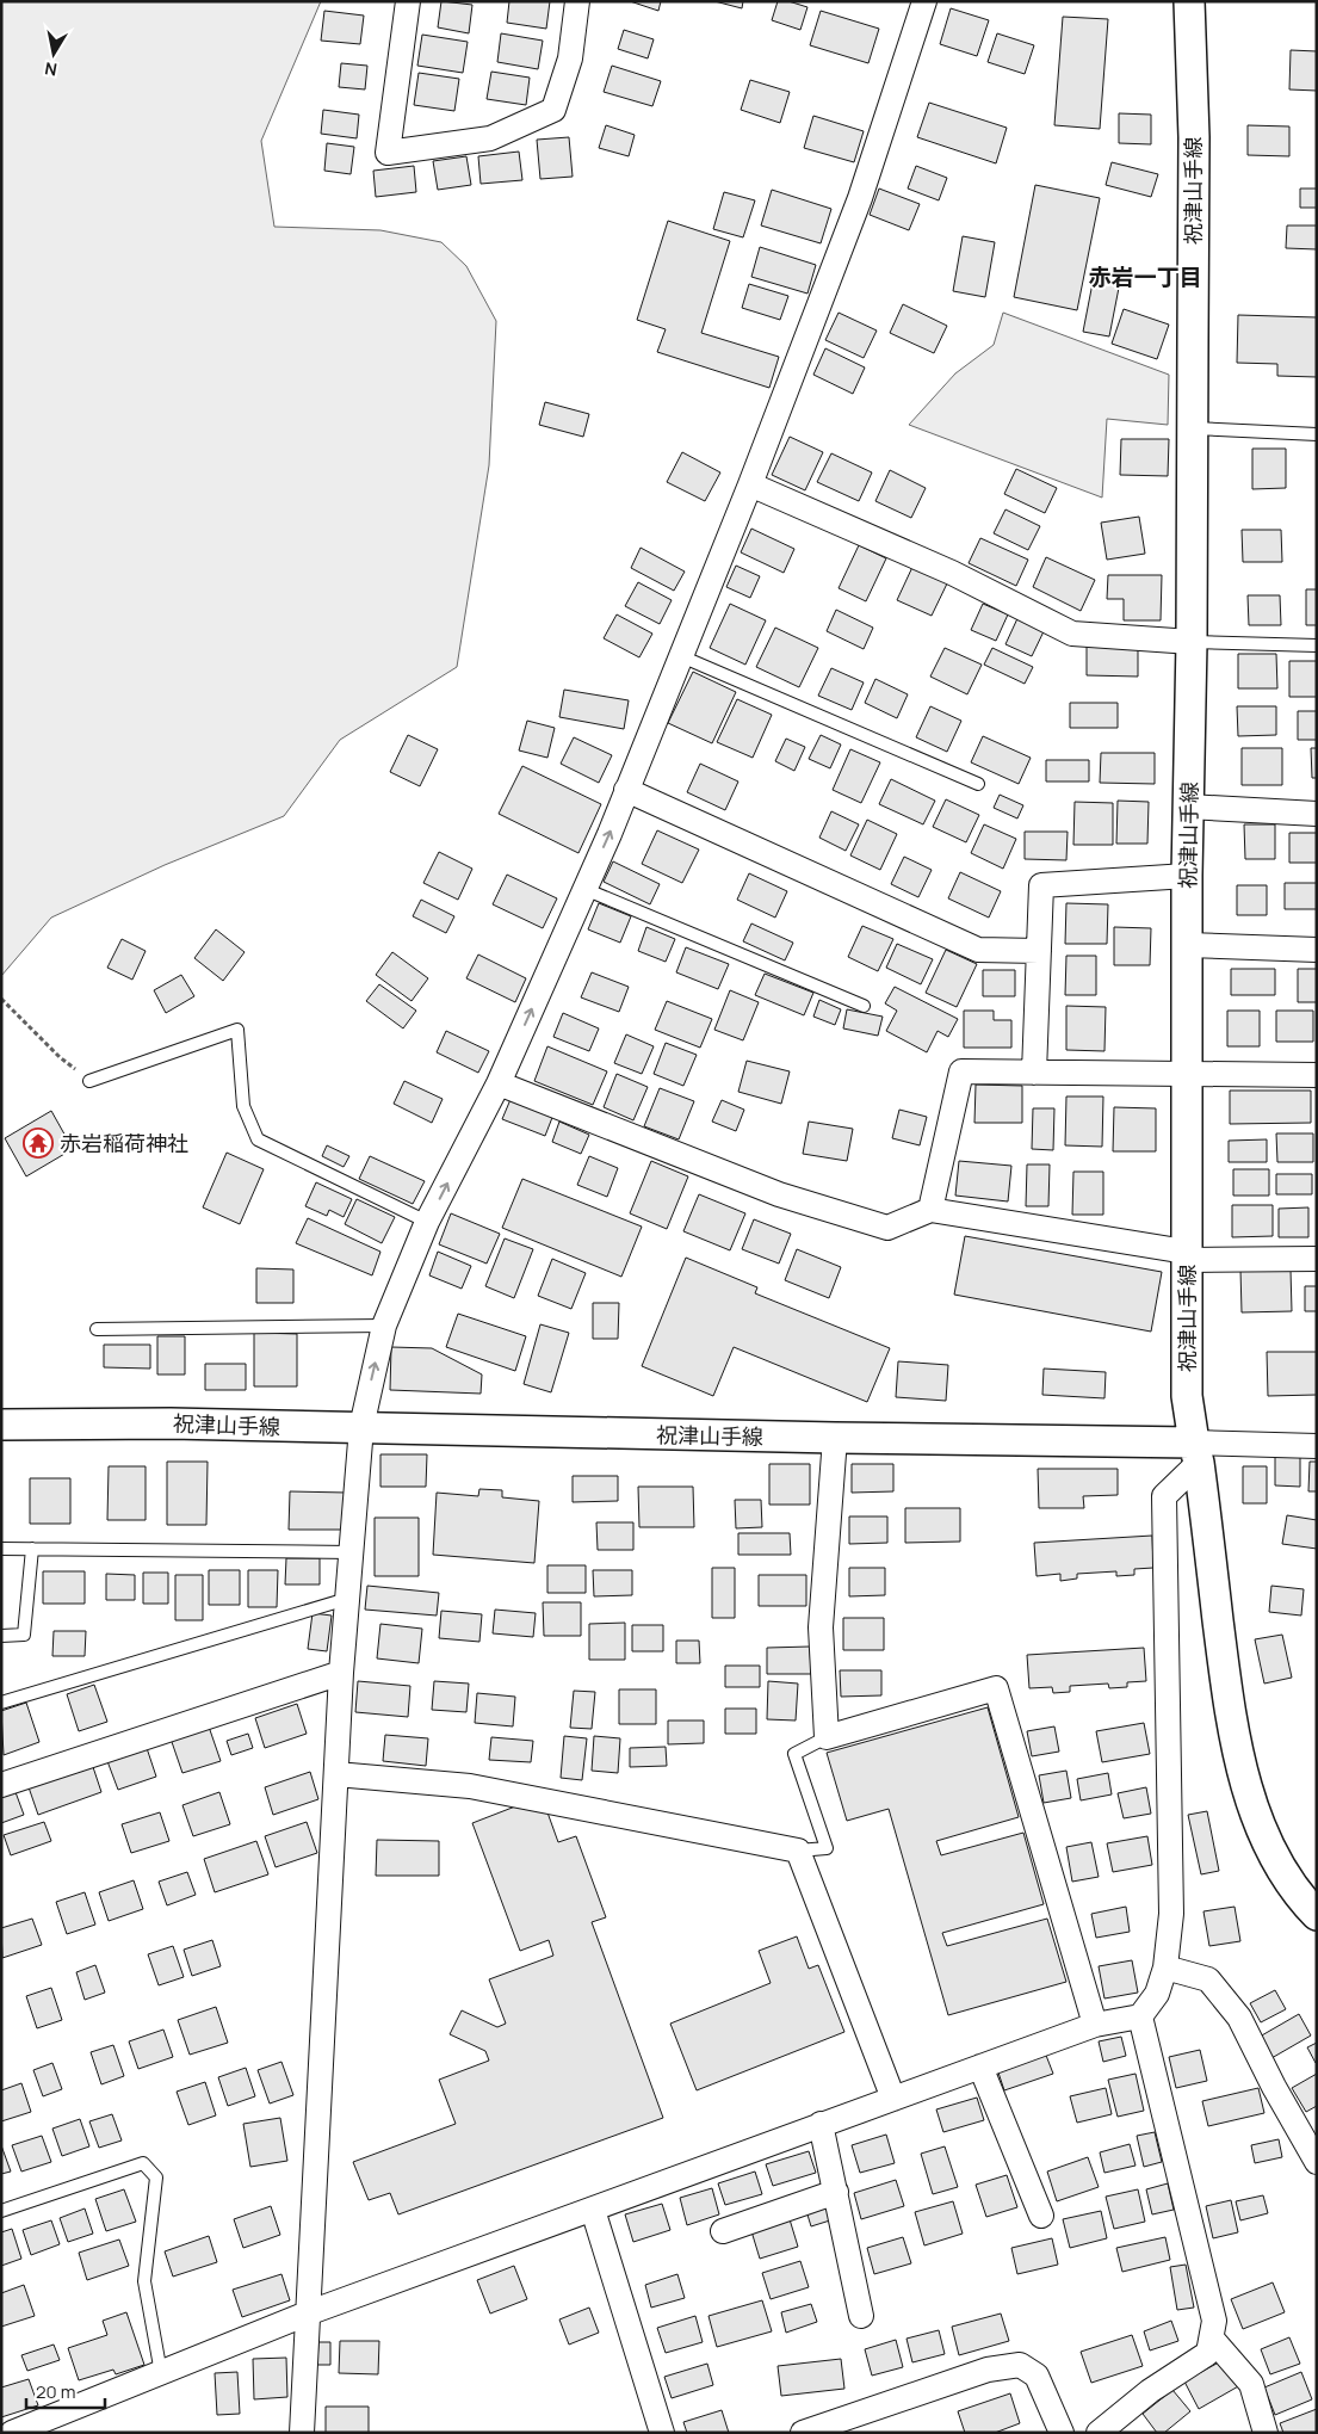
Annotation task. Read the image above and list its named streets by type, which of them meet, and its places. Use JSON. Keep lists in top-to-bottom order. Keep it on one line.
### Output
{"streets":{"street":["祝津山手線"]},"districts":["赤岩一丁目"],"places":{"temple":["赤岩稲荷神社"]},"scale_bar":"20 m","north":"bottom"}
